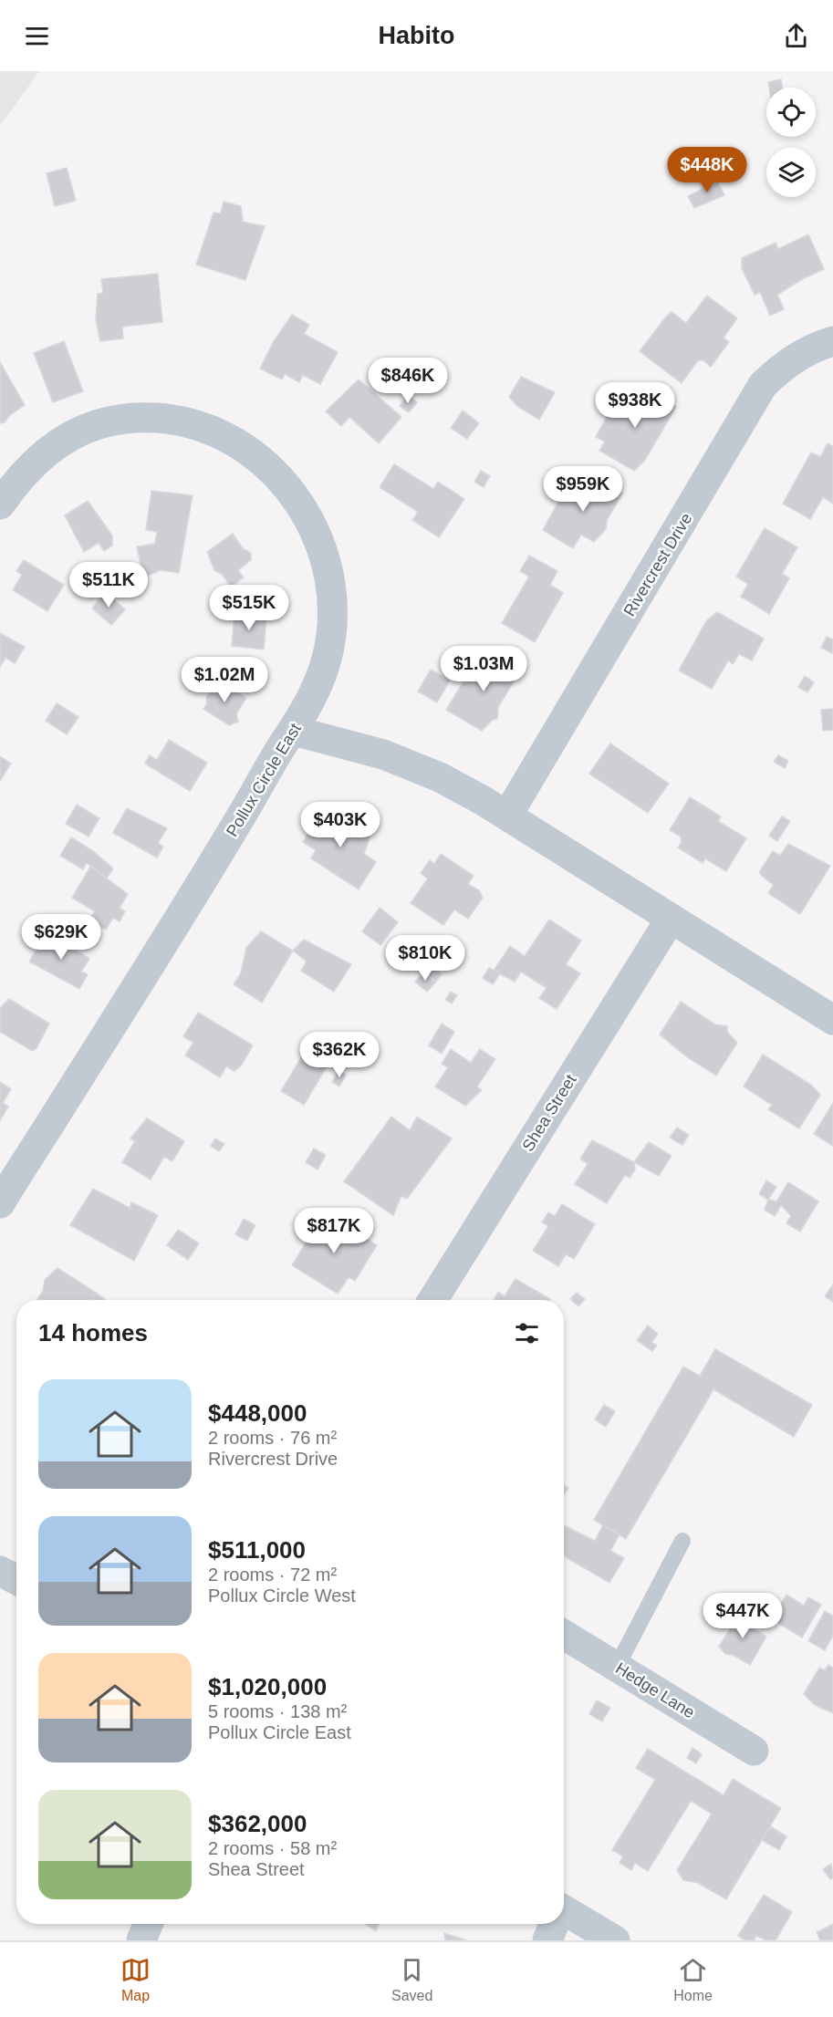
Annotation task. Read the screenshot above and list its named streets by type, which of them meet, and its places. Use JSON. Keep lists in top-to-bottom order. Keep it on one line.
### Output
{"streets":{"street":["Rivercrest Drive","Pollux Circle East","Shea Street","Hedge Lane"]},"page":{"header":"Habito","price":["$448K","$846K","$938K","$959K","$511K","$515K","$1.03M","$1.02M","$403K","$629K","$810K","$362K","$817K","$447K"],"heading":"14 homes","list":[{"name":"$448,000","note":"2 rooms · 76 m² · Rivercrest Drive"},{"name":"$511,000","note":"2 rooms · 72 m² · Pollux Circle West"},{"name":"$1,020,000","note":"5 rooms · 138 m² · Pollux Circle East"},{"name":"$362,000","note":"2 rooms · 58 m² · Shea Street"}],"tabs":["Map","Saved","Home"]}}
